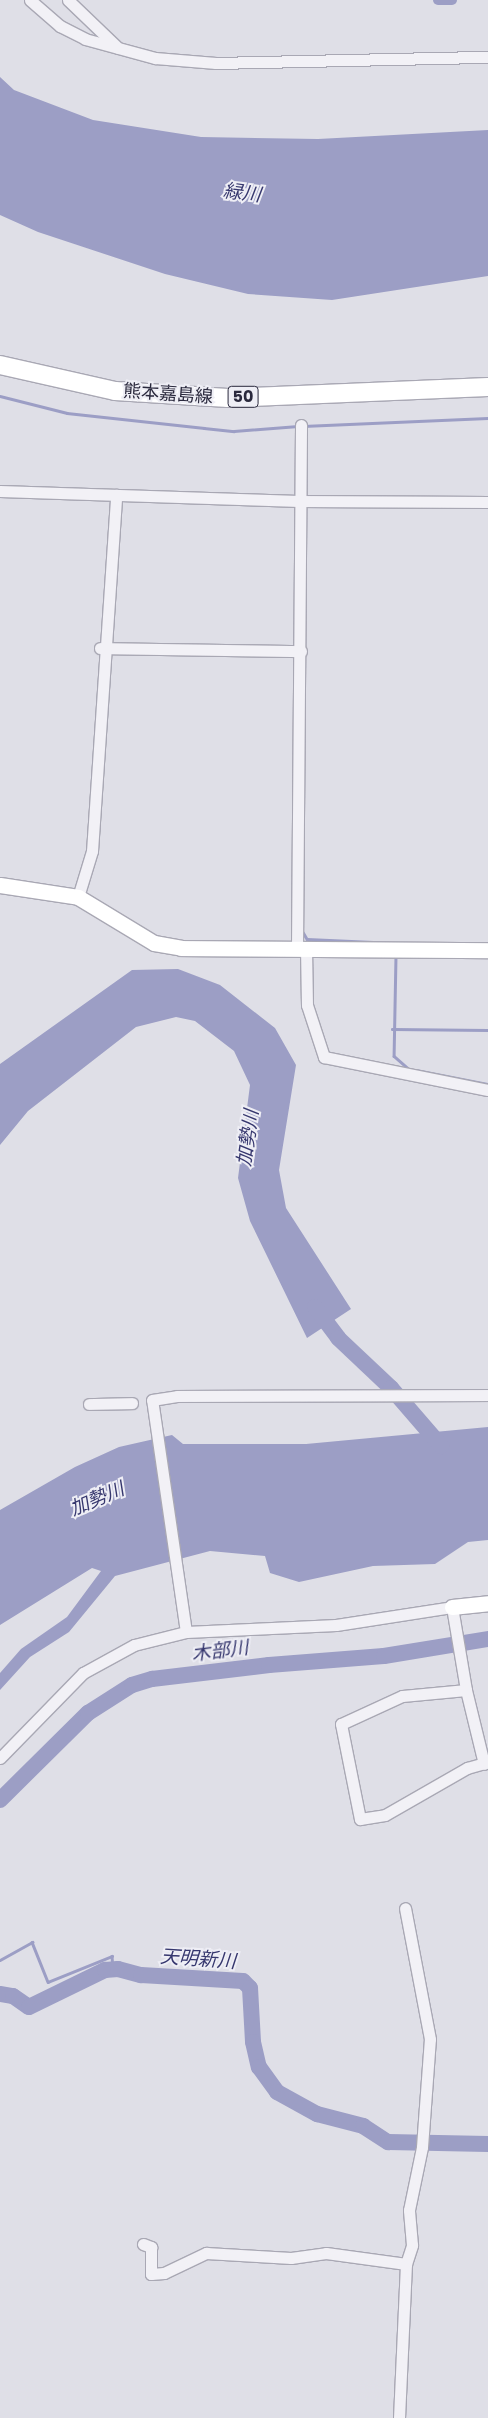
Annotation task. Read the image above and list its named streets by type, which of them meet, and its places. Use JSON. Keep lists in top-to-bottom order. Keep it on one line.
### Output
{"streets":{"main road":["熊本嘉島線","50"]},"water":["緑川","加勢川","木部川","天明新川"]}
